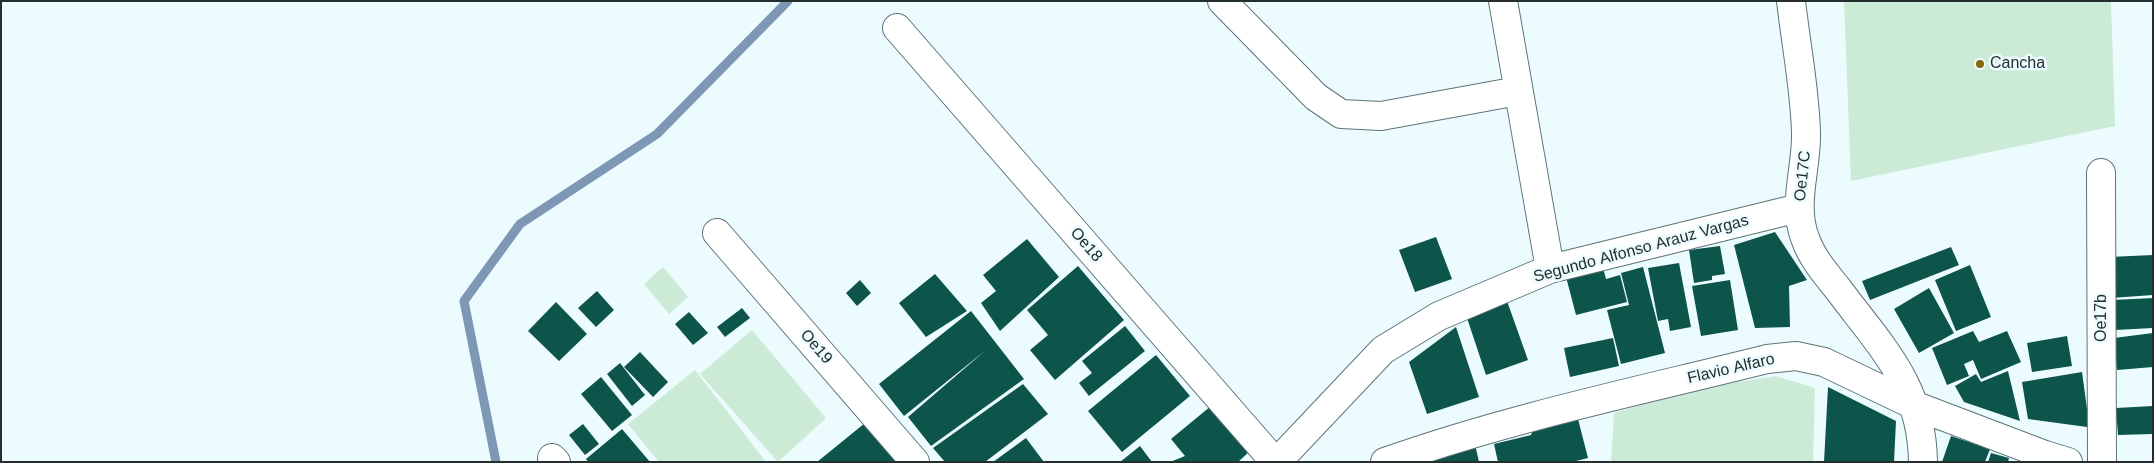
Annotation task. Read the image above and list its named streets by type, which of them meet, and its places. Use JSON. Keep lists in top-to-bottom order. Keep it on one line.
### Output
{"streets":{"street":["Oe17C","Oe18","Segundo Alfonso Arauz Vargas","Oe17b","Oe19","Flavio Alfaro"]},"crossings":[["Oe17C","Segundo Alfonso Arauz Vargas"],["Oe17C","Flavio Alfaro"],["Oe18","Segundo Alfonso Arauz Vargas"]],"places":["Cancha"]}
